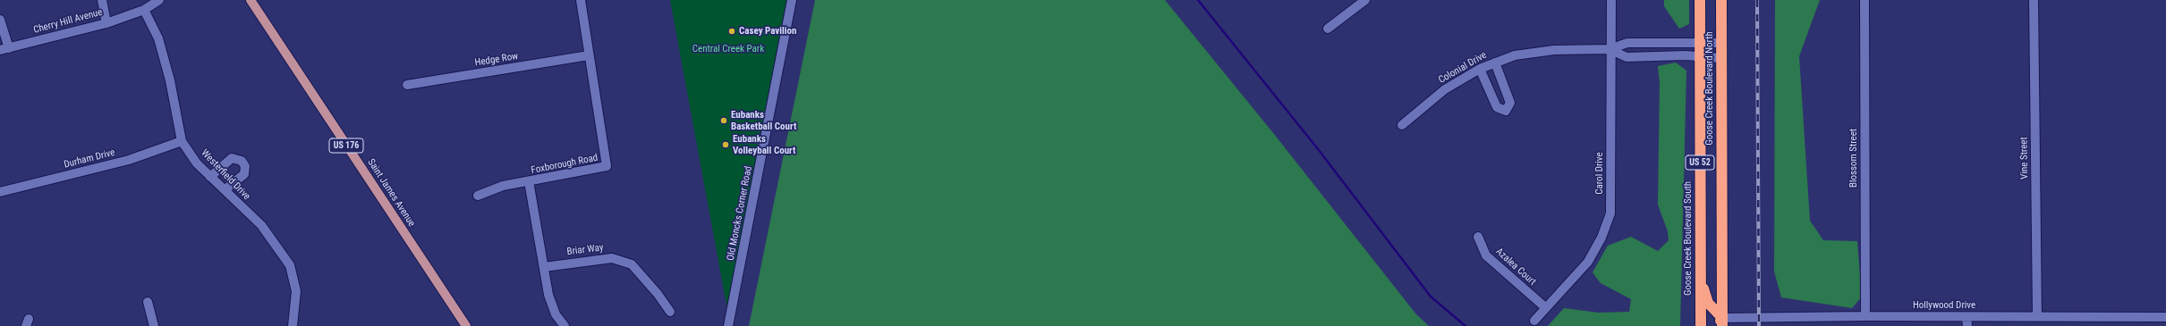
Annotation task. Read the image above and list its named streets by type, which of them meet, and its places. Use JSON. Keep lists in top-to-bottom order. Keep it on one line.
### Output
{"streets":{"highway":["Goose Creek Boulevard North","US 52","Goose Creek Boulevard South"],"main road":["US 176","Saint James Avenue"],"street":["Cherry Hill Avenue","Hedge Row","Colonial Drive","Blossom Street","Vine Street","Durham Drive","Foxborough Road","Carol Drive","Westerfield Drive","Old Moncks Corner Road","Briar Way","Azalea Court","Hollywood Drive"]},"crossings":[["Cherry Hill Avenue","Westerfield Drive"],["Hedge Row","Foxborough Road"],["Colonial Drive","Goose Creek Boulevard North"],["Colonial Drive","Carol Drive"],["Colonial Drive","Goose Creek Boulevard South"],["Goose Creek Boulevard North","Hollywood Drive"],["Blossom Street","Hollywood Drive"],["Vine Street","Hollywood Drive"],["Durham Drive","Westerfield Drive"],["Foxborough Road","Briar Way"],["Carol Drive","Azalea Court"]],"parks":["Central Creek Park"],"places":["Casey Pavilion","Eubanks Basketball Court","Eubanks Volleyball Court"]}
